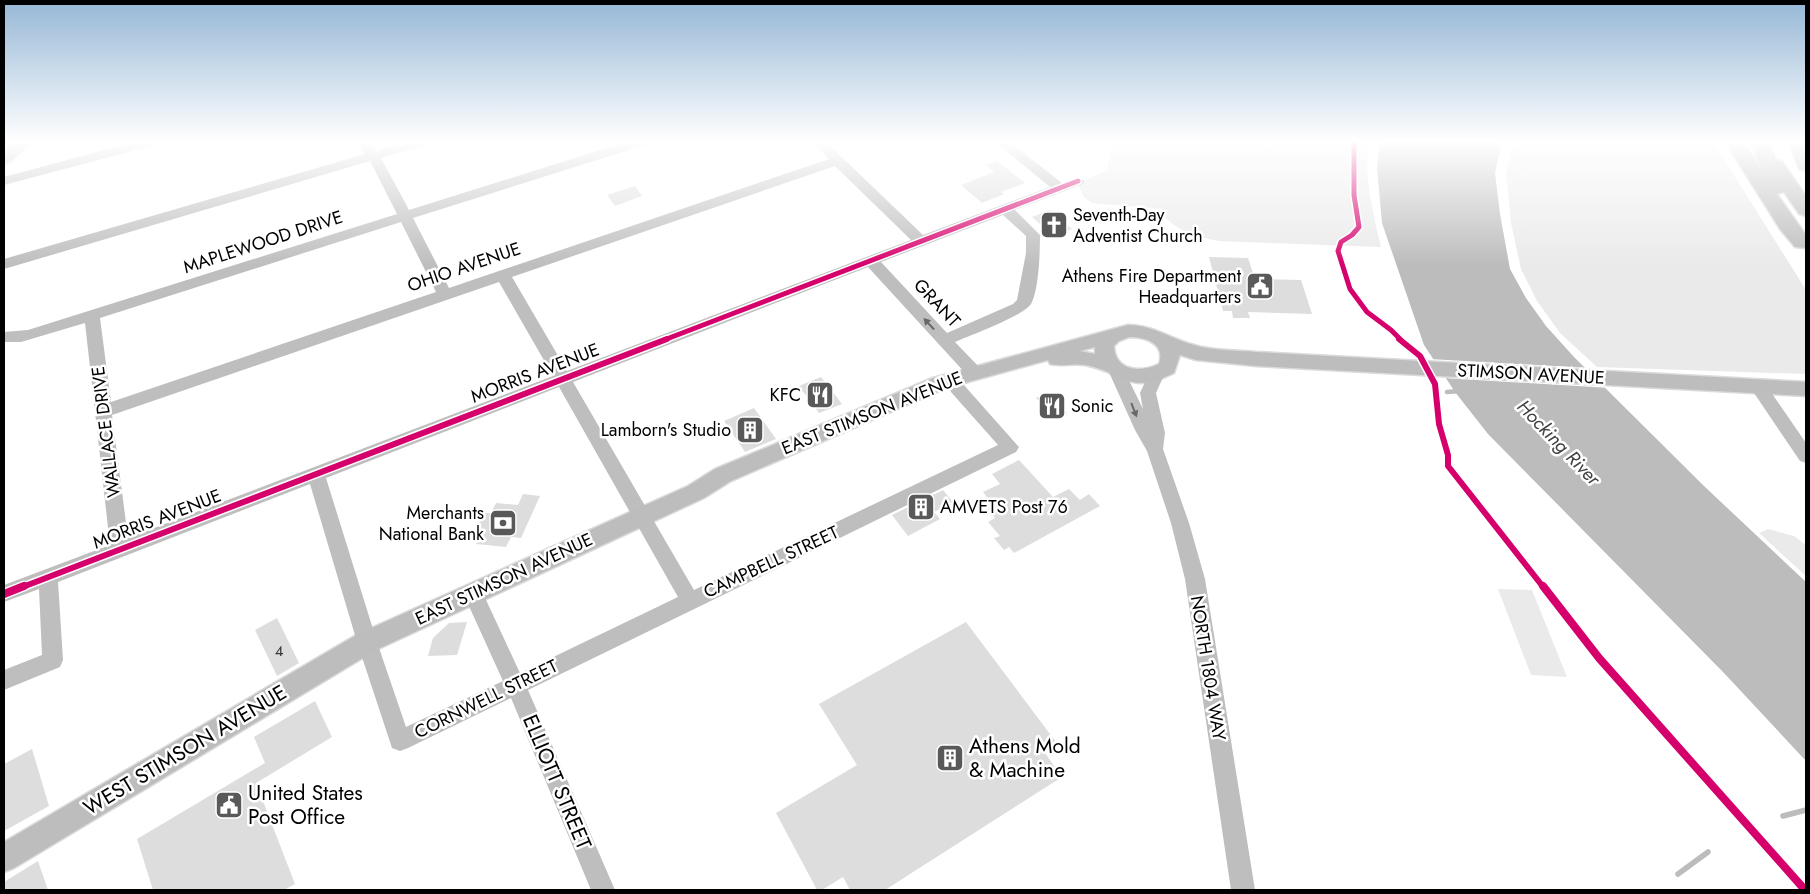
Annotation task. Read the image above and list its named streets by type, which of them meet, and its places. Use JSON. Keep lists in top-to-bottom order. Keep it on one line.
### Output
{"streets":{"main road":["STIMSON AVENUE","EAST STIMSON AVENUE","WEST STIMSON AVENUE"],"street":["MAPLEWOOD DRIVE","OHIO AVENUE","GRANT","MORRIS AVENUE","WALLACE DRIVE","CAMPBELL STREET","NORTH 1804 WAY","CORNWELL STREET","ELLIOTT STREET"]},"crossings":[["MAPLEWOOD DRIVE","WALLACE DRIVE"],["OHIO AVENUE","WALLACE DRIVE"],["OHIO AVENUE","CAMPBELL STREET"],["GRANT","MORRIS AVENUE"],["GRANT","EAST STIMSON AVENUE"],["MORRIS AVENUE","WALLACE DRIVE"],["MORRIS AVENUE","CAMPBELL STREET"],["MORRIS AVENUE","CORNWELL STREET"],["STIMSON AVENUE","EAST STIMSON AVENUE"],["STIMSON AVENUE","NORTH 1804 WAY"],["EAST STIMSON AVENUE","CAMPBELL STREET"],["EAST STIMSON AVENUE","NORTH 1804 WAY"],["EAST STIMSON AVENUE","CORNWELL STREET"],["EAST STIMSON AVENUE","WEST STIMSON AVENUE"],["EAST STIMSON AVENUE","ELLIOTT STREET"],["CAMPBELL STREET","CORNWELL STREET"],["CORNWELL STREET","WEST STIMSON AVENUE"],["CORNWELL STREET","ELLIOTT STREET"]],"one_way":["GRANT"],"water":["Hocking River"],"places":{"church":["Seventh-Day Adventist Church"],"public building":["Athens Fire Department Headquarters","United States Post Office"],"restaurant":["KFC","Sonic"],"building":["Lamborn's Studio","AMVETS Post 76","Athens Mold & Machine"],"bank":["Merchants National Bank"]},"house_numbers":["4"]}
